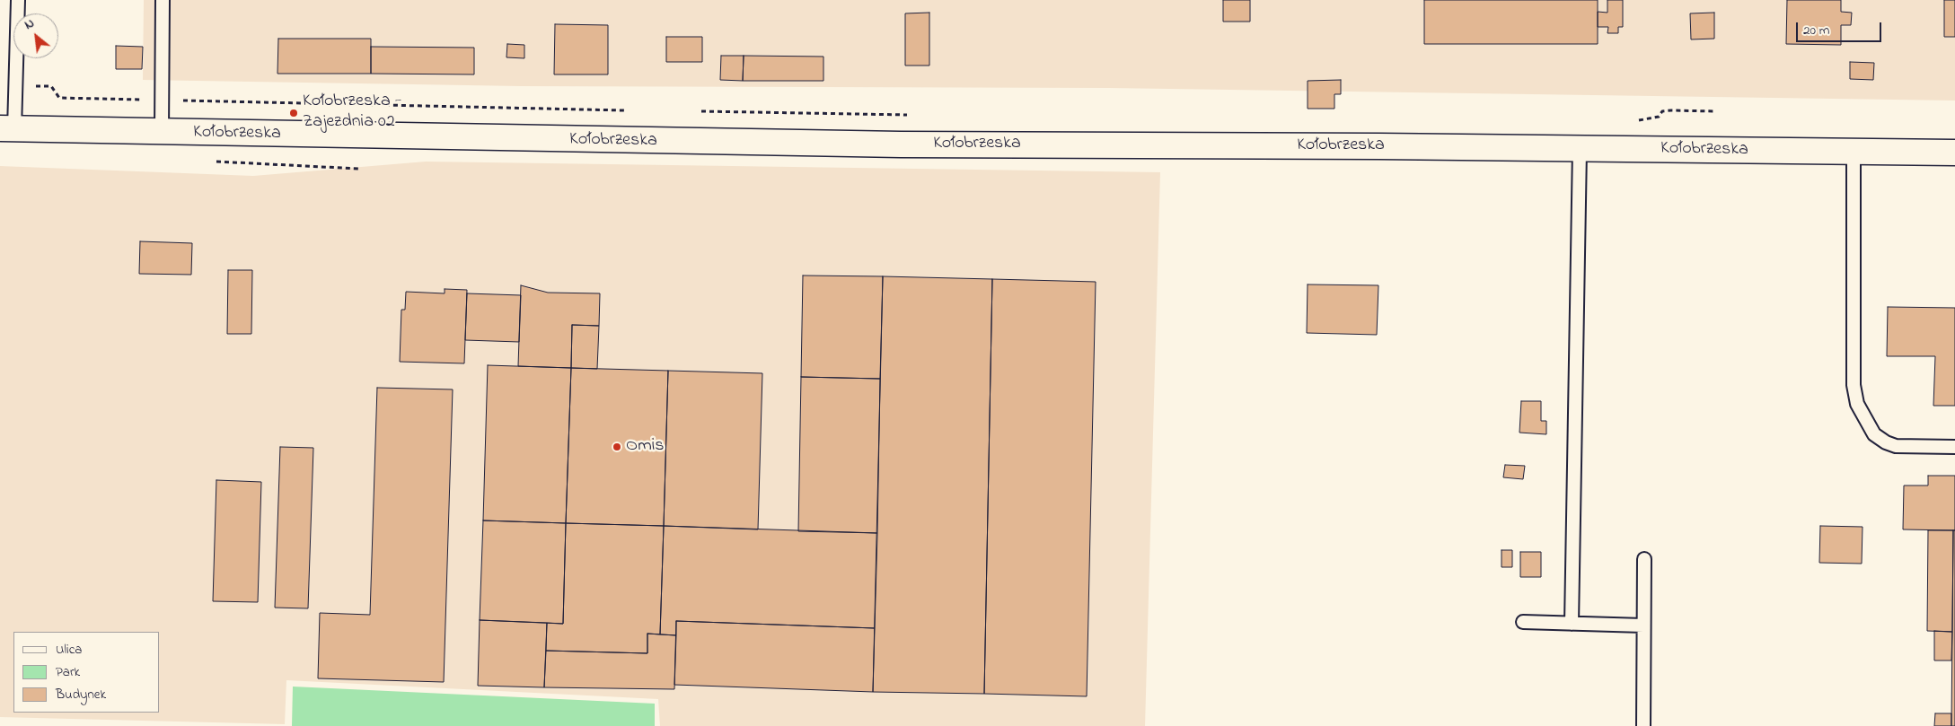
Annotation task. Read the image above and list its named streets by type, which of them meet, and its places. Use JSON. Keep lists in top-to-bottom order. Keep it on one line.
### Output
{"streets":{"street":["Kołobrzeska"]},"places":["Kołobrzeska - Zajezdnia 02","Omis"],"legend":["Ulica","Park","Budynek"],"scale_bar":"20 m","north":"top left"}
